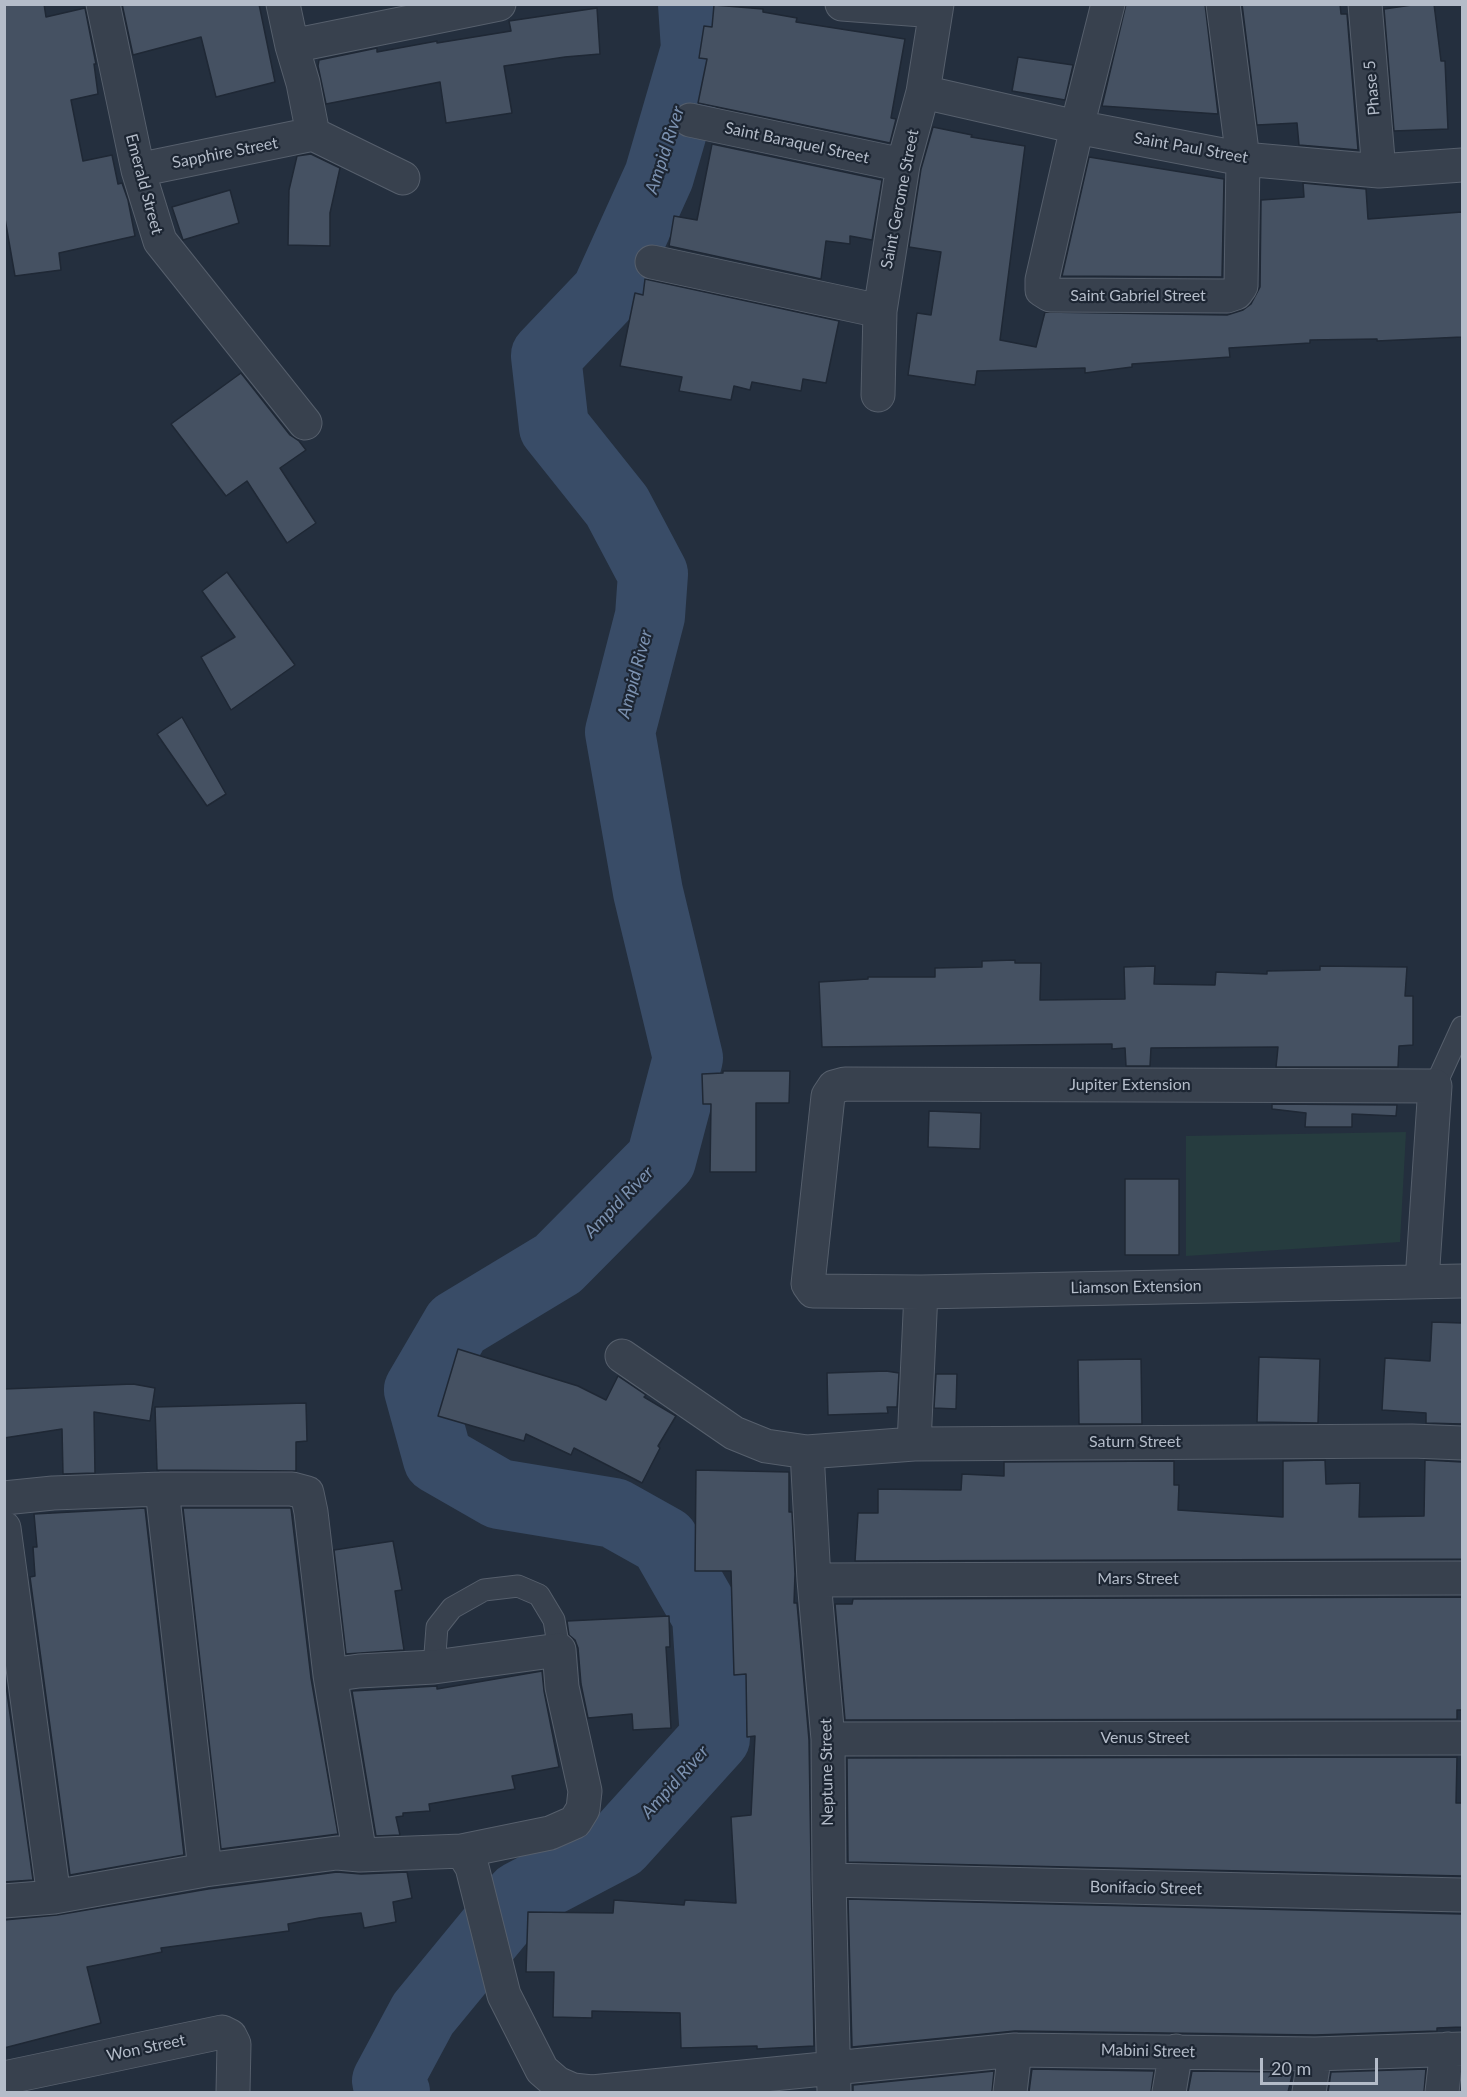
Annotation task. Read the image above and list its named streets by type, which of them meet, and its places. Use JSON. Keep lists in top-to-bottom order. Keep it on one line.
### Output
{"streets":{"street":["Phase 5","Saint Baraquel Street","Saint Paul Street","Sapphire Street","Emerald Street","Saint Gerome Street","Saint Gabriel Street","Jupiter Extension","Liamson Extension","Saturn Street","Mars Street","Venus Street","Neptune Street","Bonifacio Street","Won Street","Mabini Street"]},"crossings":[["Phase 5","Saint Paul Street"],["Saint Baraquel Street","Saint Gerome Street"],["Saint Paul Street","Saint Gerome Street"],["Saint Paul Street","Saint Gabriel Street"],["Sapphire Street","Emerald Street"],["Jupiter Extension","Liamson Extension"],["Saturn Street","Neptune Street"],["Mars Street","Neptune Street"],["Venus Street","Neptune Street"],["Neptune Street","Bonifacio Street"],["Neptune Street","Mabini Street"]],"water":["Ampid River"],"scale_bar":"20 m"}
